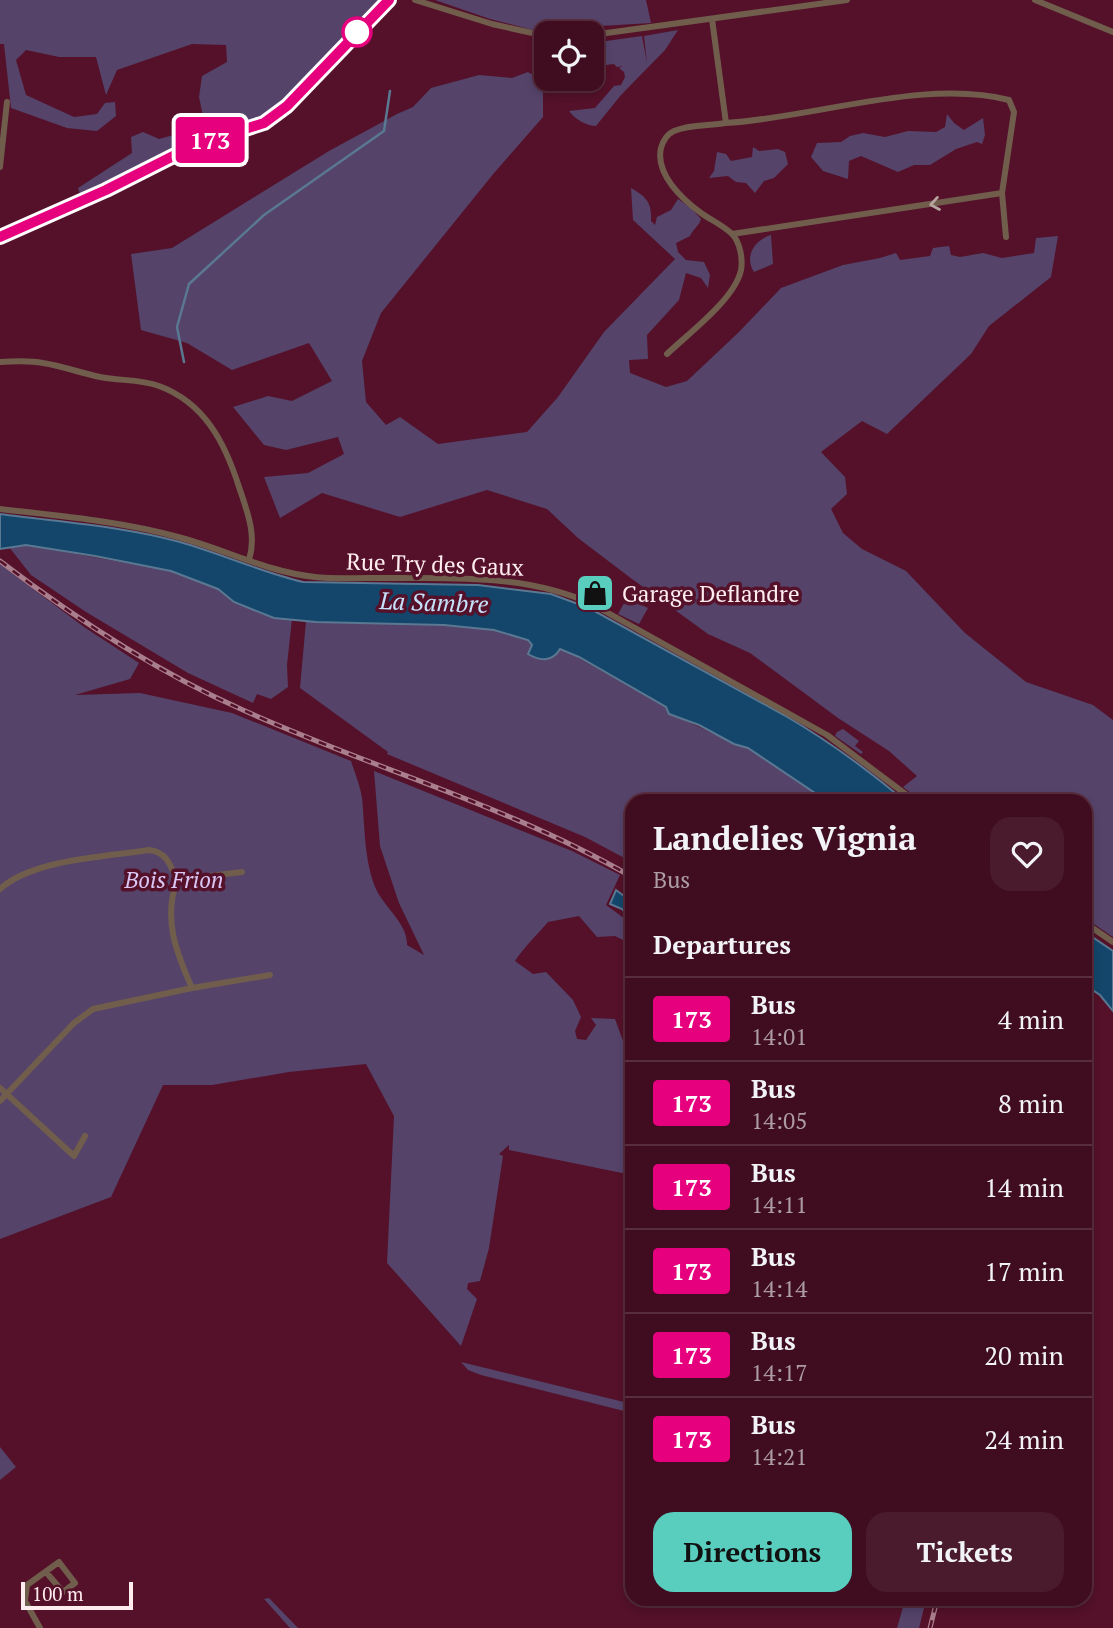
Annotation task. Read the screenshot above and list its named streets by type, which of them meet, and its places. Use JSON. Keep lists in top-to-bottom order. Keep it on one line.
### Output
{"streets":{"street":["Rue Try des Gaux"]},"water":["La Sambre"],"parks":["Bois Frion"],"places":{"shop":["Garage Deflandre"]},"lines":["bus line 173"],"scale_bar":"100 m","page":{"on_map":"173","heading":[["Landelies Vignia","Bus"],"Departures"],"list":[{"mark":"173","name":"Bus","note":"14:01","value":"4 min"},{"mark":"173","name":"Bus","note":"14:05","value":"8 min"},{"mark":"173","name":"Bus","note":"14:11","value":"14 min"},{"mark":"173","name":"Bus","note":"14:14","value":"17 min"},{"mark":"173","name":"Bus","note":"14:17","value":"20 min"},{"mark":"173","name":"Bus","note":"14:21","value":"24 min"}],"buttons":["Directions","Tickets"],"scale":"100 m"}}
